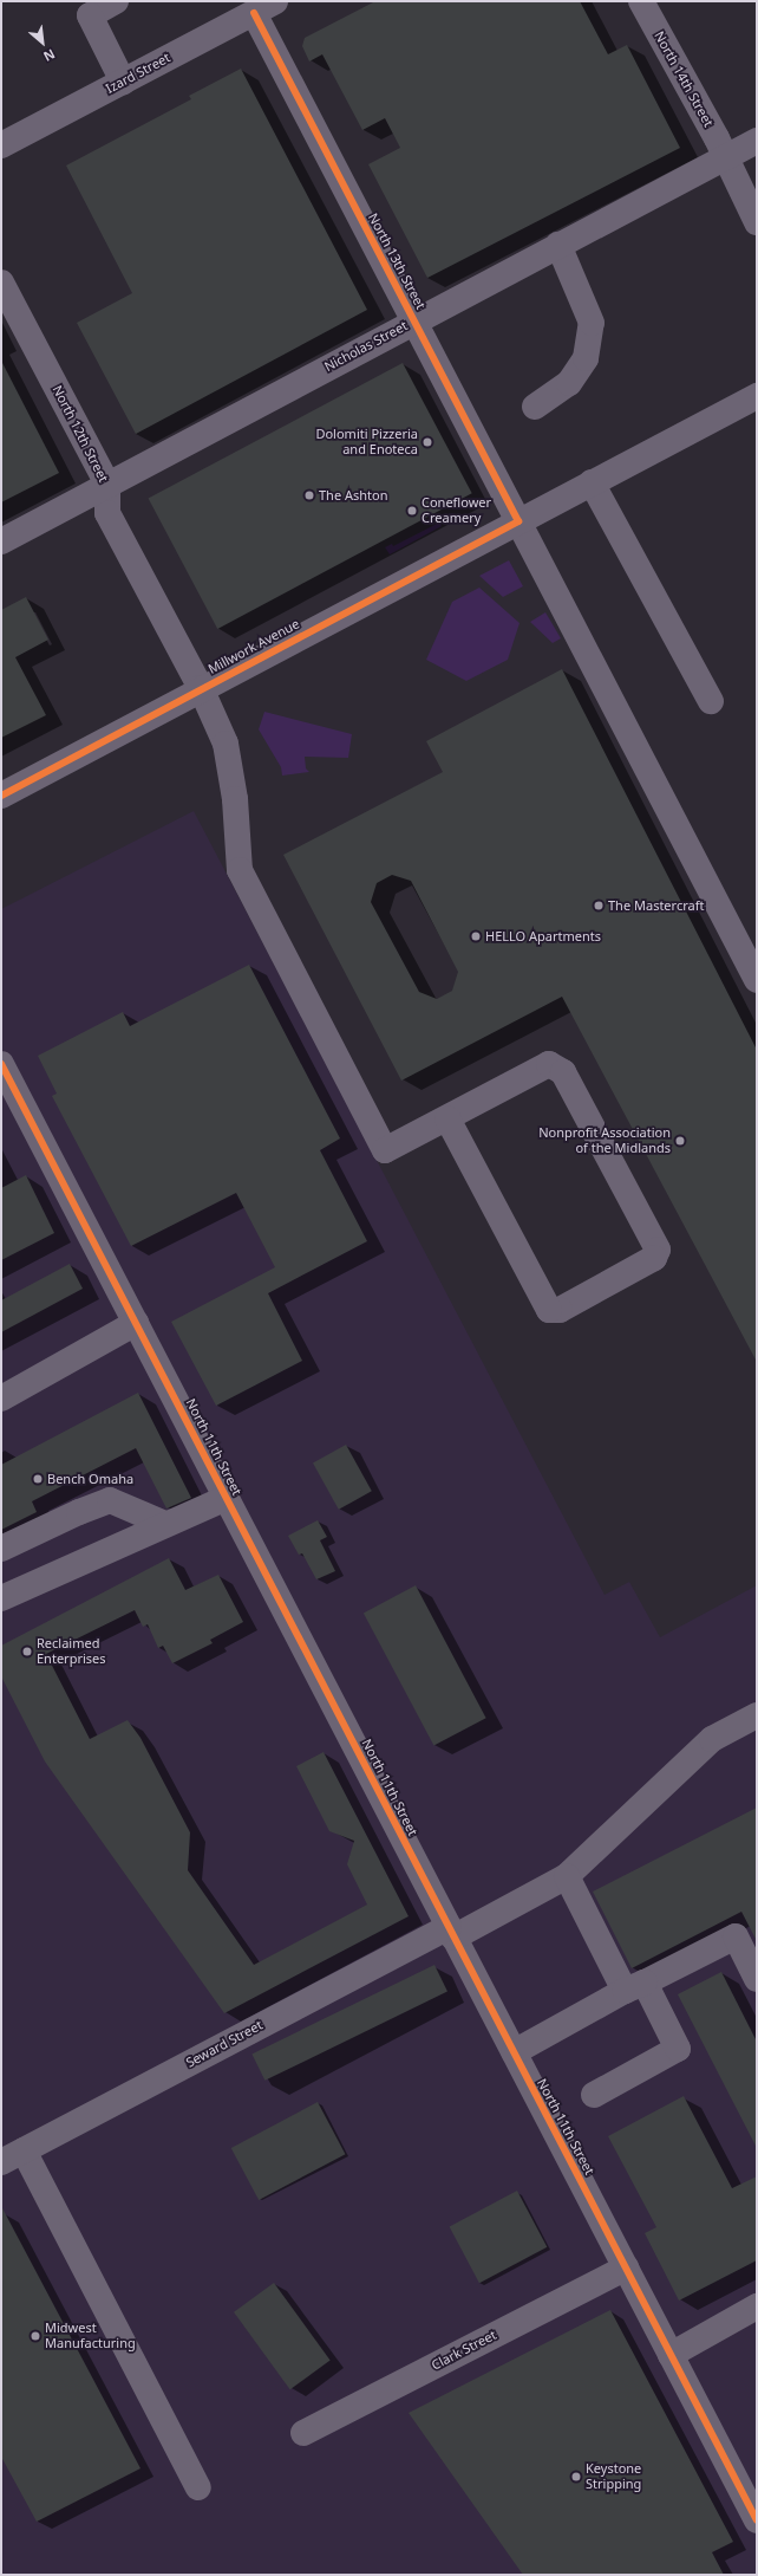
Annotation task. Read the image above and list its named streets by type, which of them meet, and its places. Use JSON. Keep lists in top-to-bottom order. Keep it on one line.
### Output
{"streets":{"street":["Izard Street","North 14th Street","North 13th Street","Nicholas Street","North 12th Street","Millwork Avenue","North 11th Street","Seward Street","Clark Street"]},"crossings":[["Izard Street","North 13th Street"],["North 14th Street","Nicholas Street"],["North 13th Street","Nicholas Street"],["North 13th Street","Millwork Avenue"],["Nicholas Street","North 12th Street"],["North 12th Street","Millwork Avenue"],["North 11th Street","Seward Street"],["North 11th Street","Clark Street"]],"places":["Dolomiti Pizzeria and Enoteca","The Ashton","Coneflower Creamery","The Mastercraft","HELLO Apartments","Nonprofit Association of the Midlands","Bench Omaha","Reclaimed Enterprises","Midwest Manufacturing","Keystone Stripping"],"north":"bottom right"}
